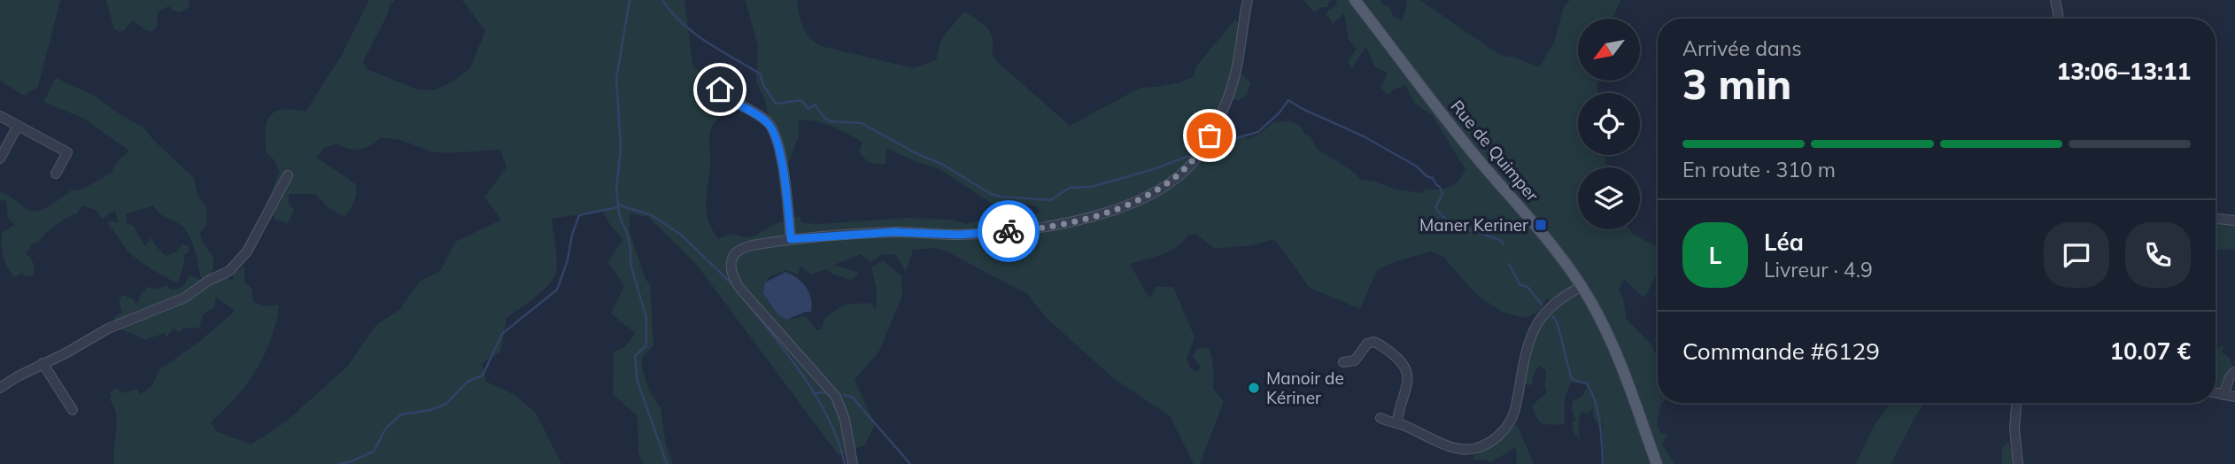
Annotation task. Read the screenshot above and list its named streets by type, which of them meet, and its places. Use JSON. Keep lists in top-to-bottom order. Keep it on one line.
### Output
{"streets":{"main road":["Rue de Quimper"]},"places":{"transit":["Maner Keriner"],"other":["Manoir de Kériner"]},"north":"bottom left","page":{"heading":["3 min","Arrivée dans","13:06–13:11"],"panel":["Léa","Livreur · 4.9","Commande #6129","10.07 €"],"bar":"En route · 310 m","round":"L"}}
